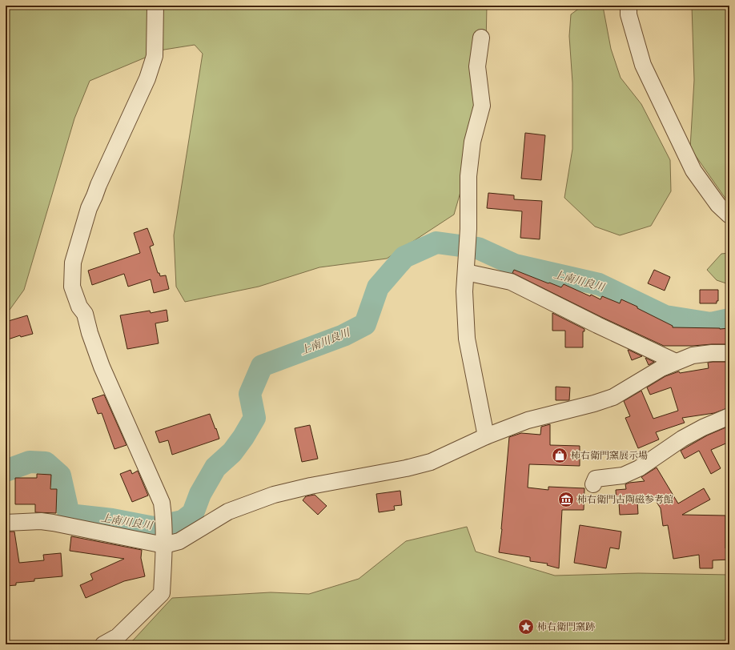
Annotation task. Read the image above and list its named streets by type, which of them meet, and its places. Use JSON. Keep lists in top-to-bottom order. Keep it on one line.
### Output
{"water":["上南川良川"],"places":{"shop":["柿右衛門窯展示場"],"museum":["柿右衛門古陶磁参考館"],"place":["柿右衛門窯跡"]}}
